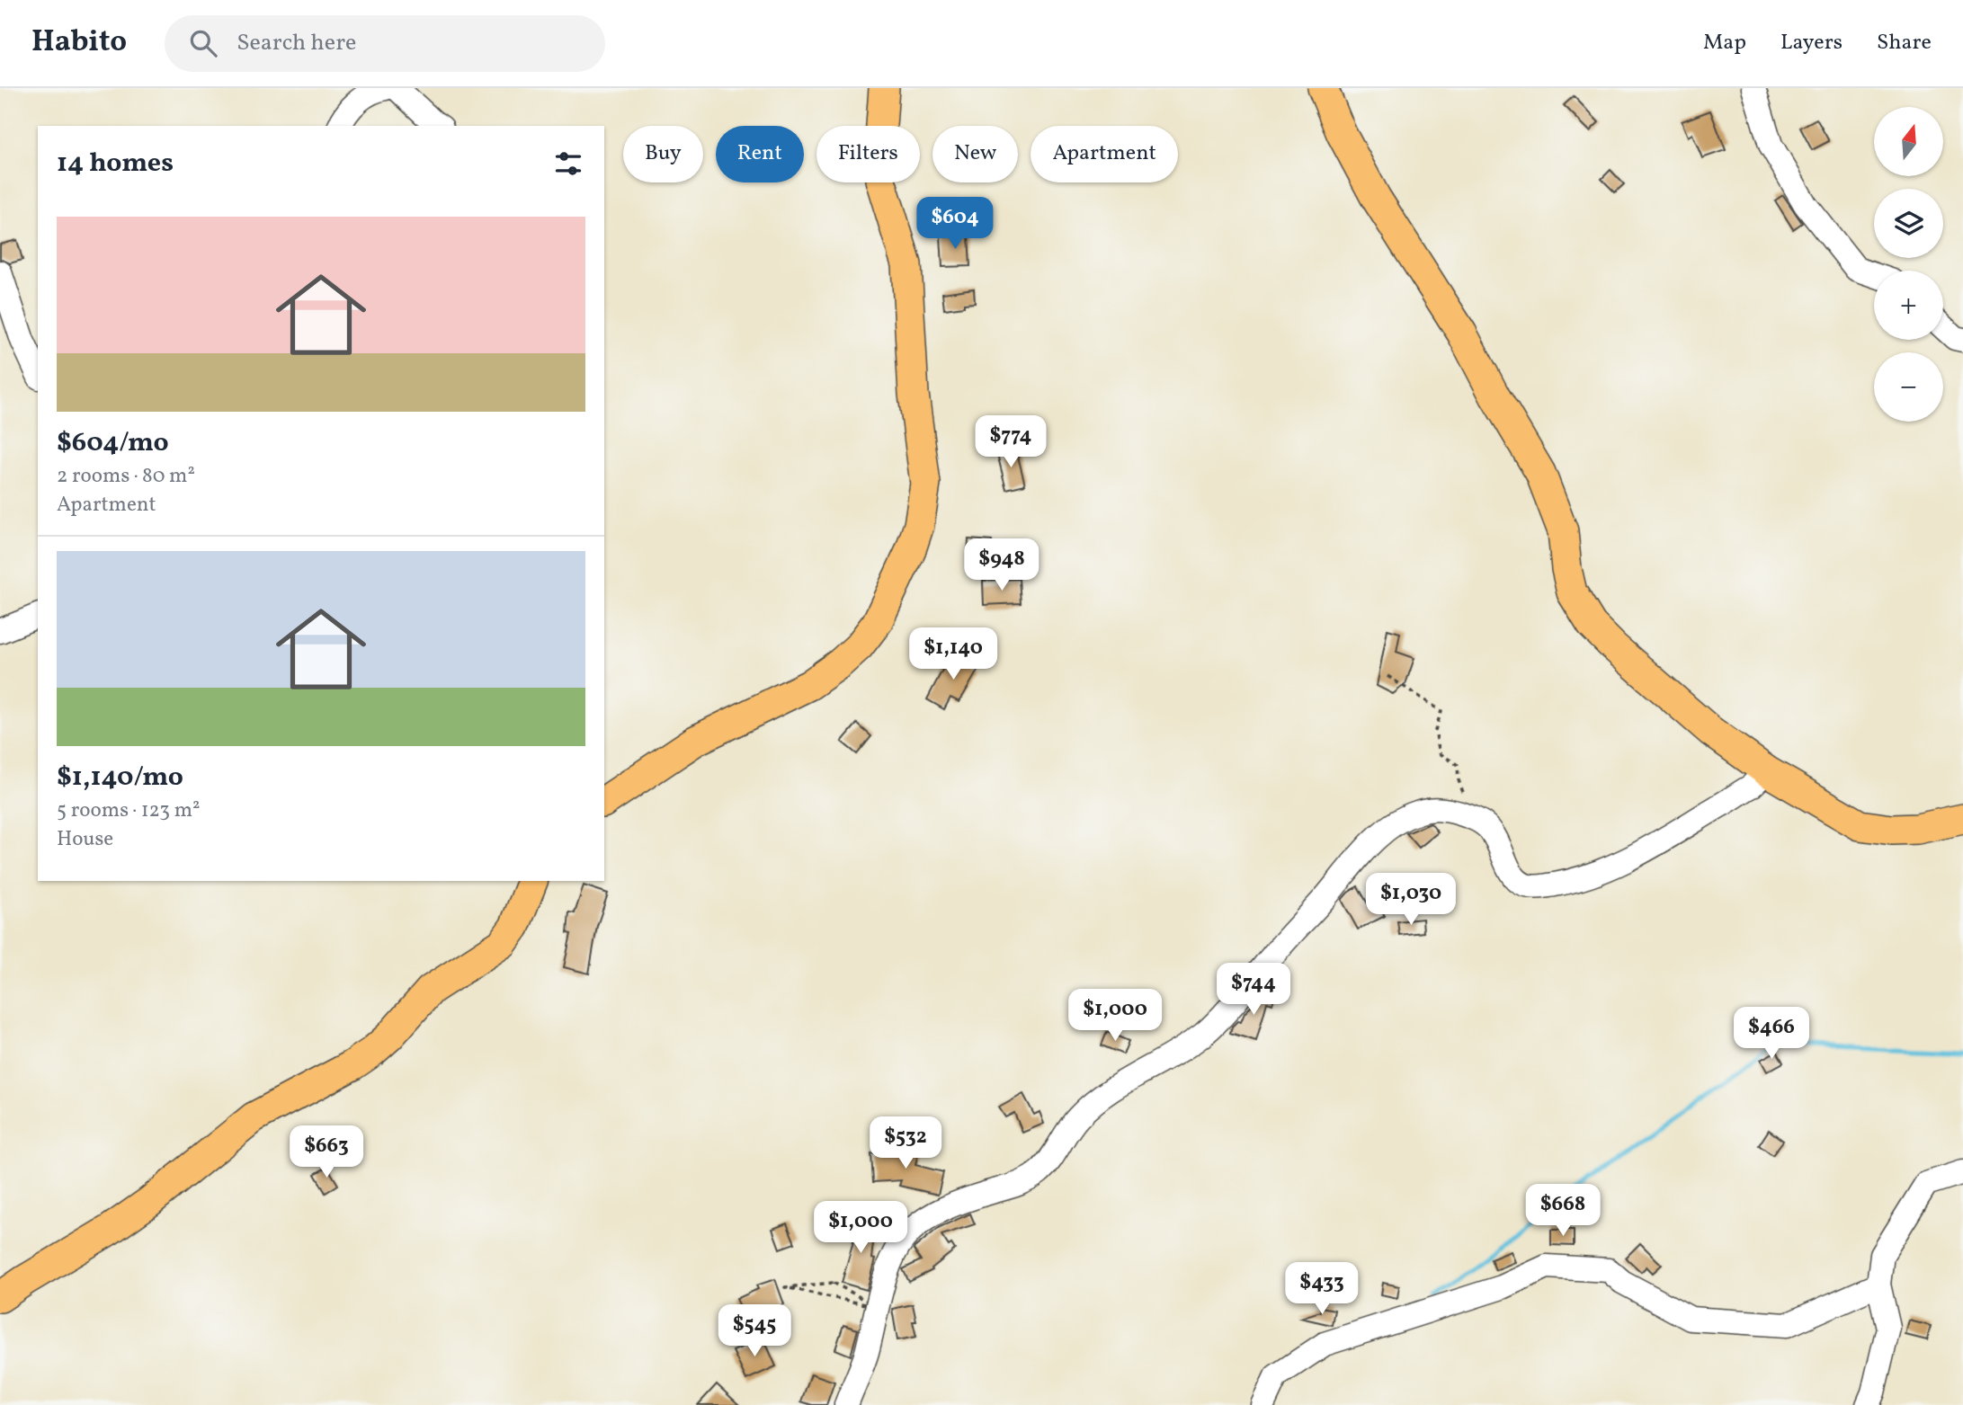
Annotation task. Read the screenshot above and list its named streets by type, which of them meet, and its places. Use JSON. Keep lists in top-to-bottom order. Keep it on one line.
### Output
{"north":"top","page":{"header":"Habito","search":"Search here","nav":["Map","Layers","Share"],"map_buttons":["+","−"],"chip":["Buy","Rent","Filters","New","Apartment"],"heading":"14 homes","price":["$604","$774","$948","$1,140","$1,030","$744","$1,000","$466","$532","$663","$668","$1,000","$433","$545"],"list":[{"name":"$604/mo","note":"2 rooms · 80 m² · Apartment"},{"name":"$1,140/mo","note":"5 rooms · 123 m² · House"}]}}
